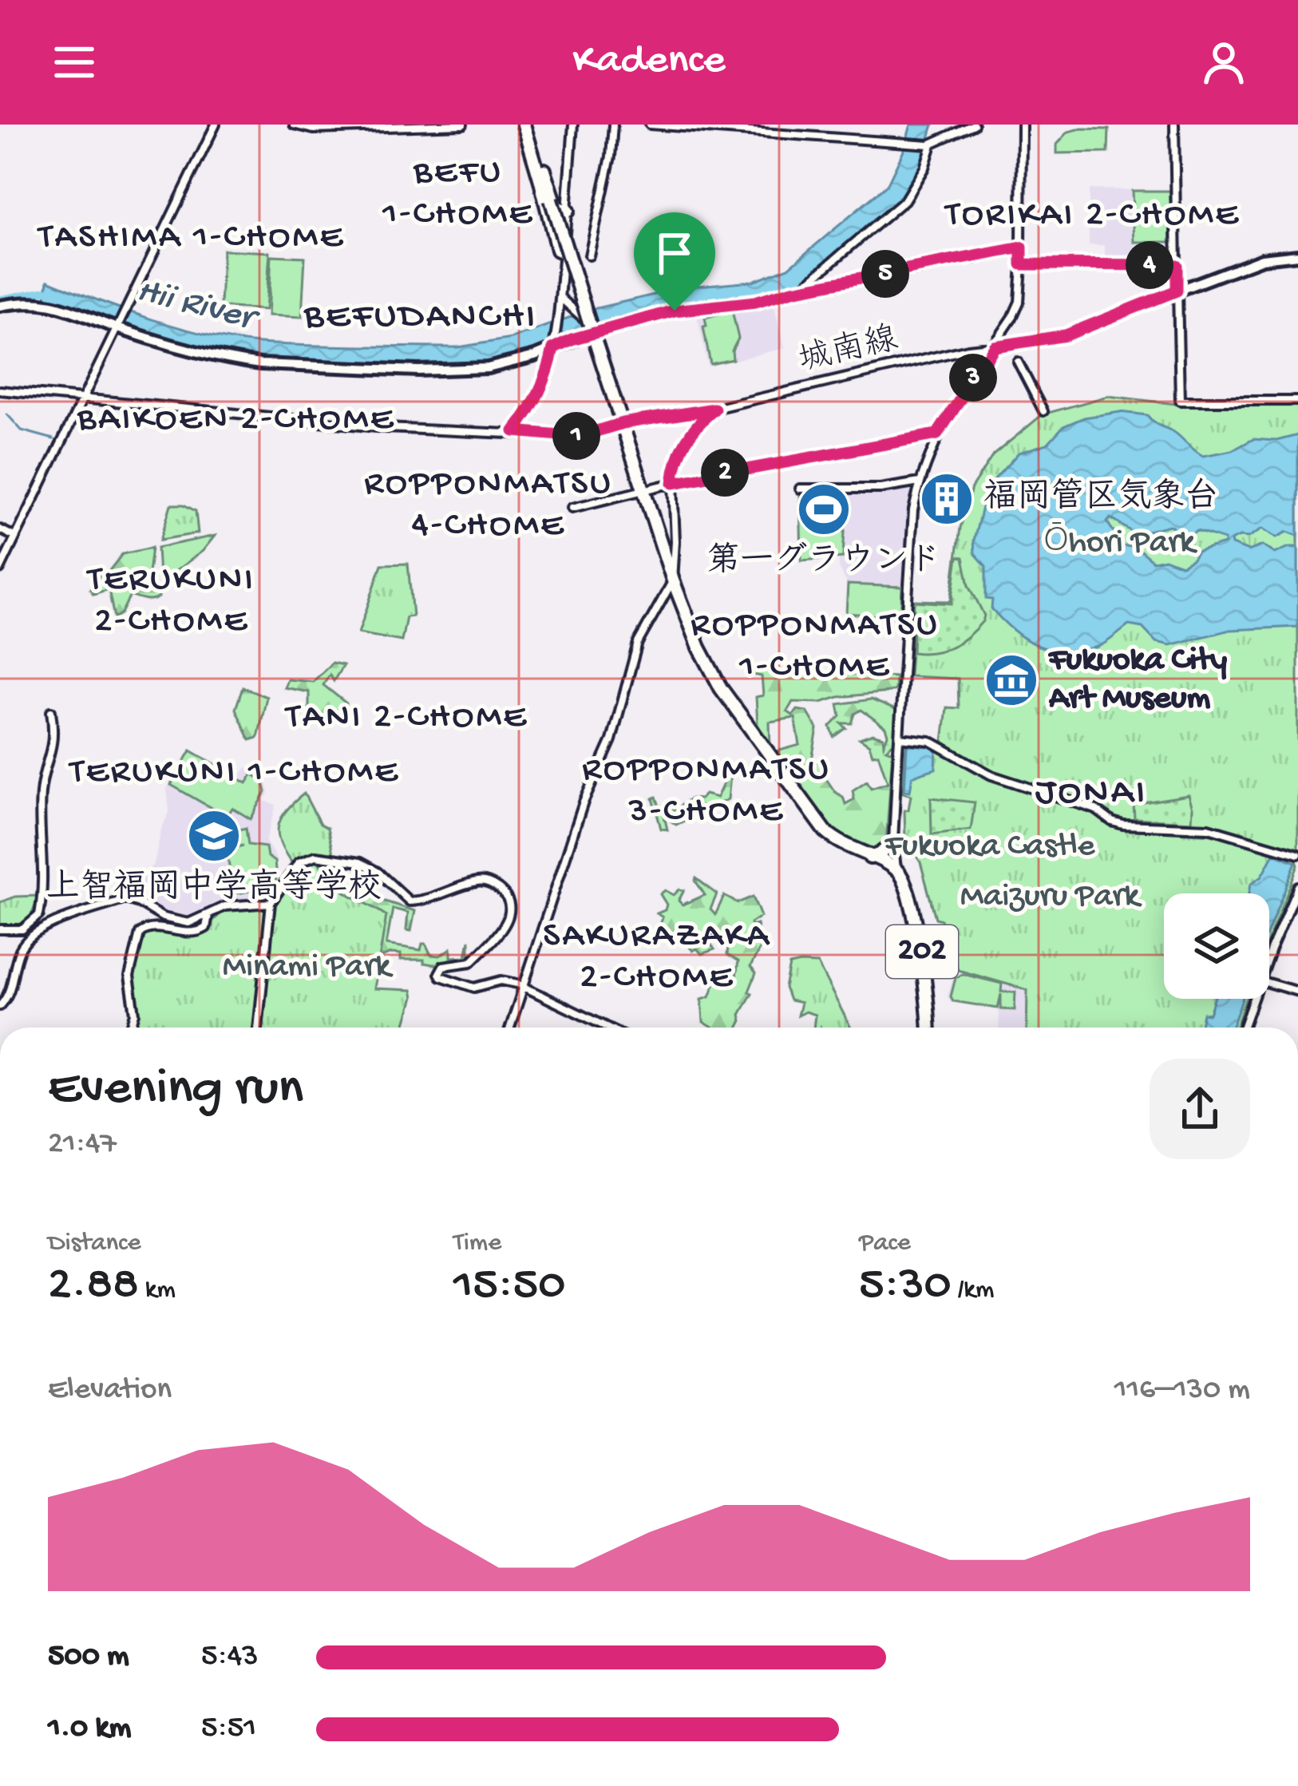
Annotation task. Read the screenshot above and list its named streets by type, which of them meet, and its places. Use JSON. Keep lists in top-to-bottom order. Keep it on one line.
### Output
{"streets":{"highway":["202"],"street":["城南線"]},"districts":["BEFU 1-CHOME","TORIKAI 2-CHOME","TASHIMA 1-CHOME","BEFUDANCHI","BAIKOEN 2-CHOME","ROPPONMATSU 4-CHOME","TERUKUNI 2-CHOME","ROPPONMATSU 1-CHOME","TANI 2-CHOME","ROPPONMATSU 3-CHOME","TERUKUNI 1-CHOME","JONAI","SAKURAZAKA 2-CHOME"],"water":["Hii River"],"parks":["Ōhori Park","Fukuoka Castle","Maizuru Park","Minami Park"],"places":{"building":["福岡管区気象台"],"sports":["第一グラウンド"],"museum":["Fukuoka City Art Museum"],"school or university":["上智福岡中学高等学校"]},"page":{"header":"Kadence","pins":["4","5","3","1","2"],"heading":["Evening run","21:47"],"stats":[["Distance","2.88 km"],["Time","15:50"],["Pace","5:30 /km"]],"chart":["Elevation","116–130 m"],"list":[{"name":"500 m","note":"5:43"},{"name":"1.0 km","note":"5:51"}]}}
